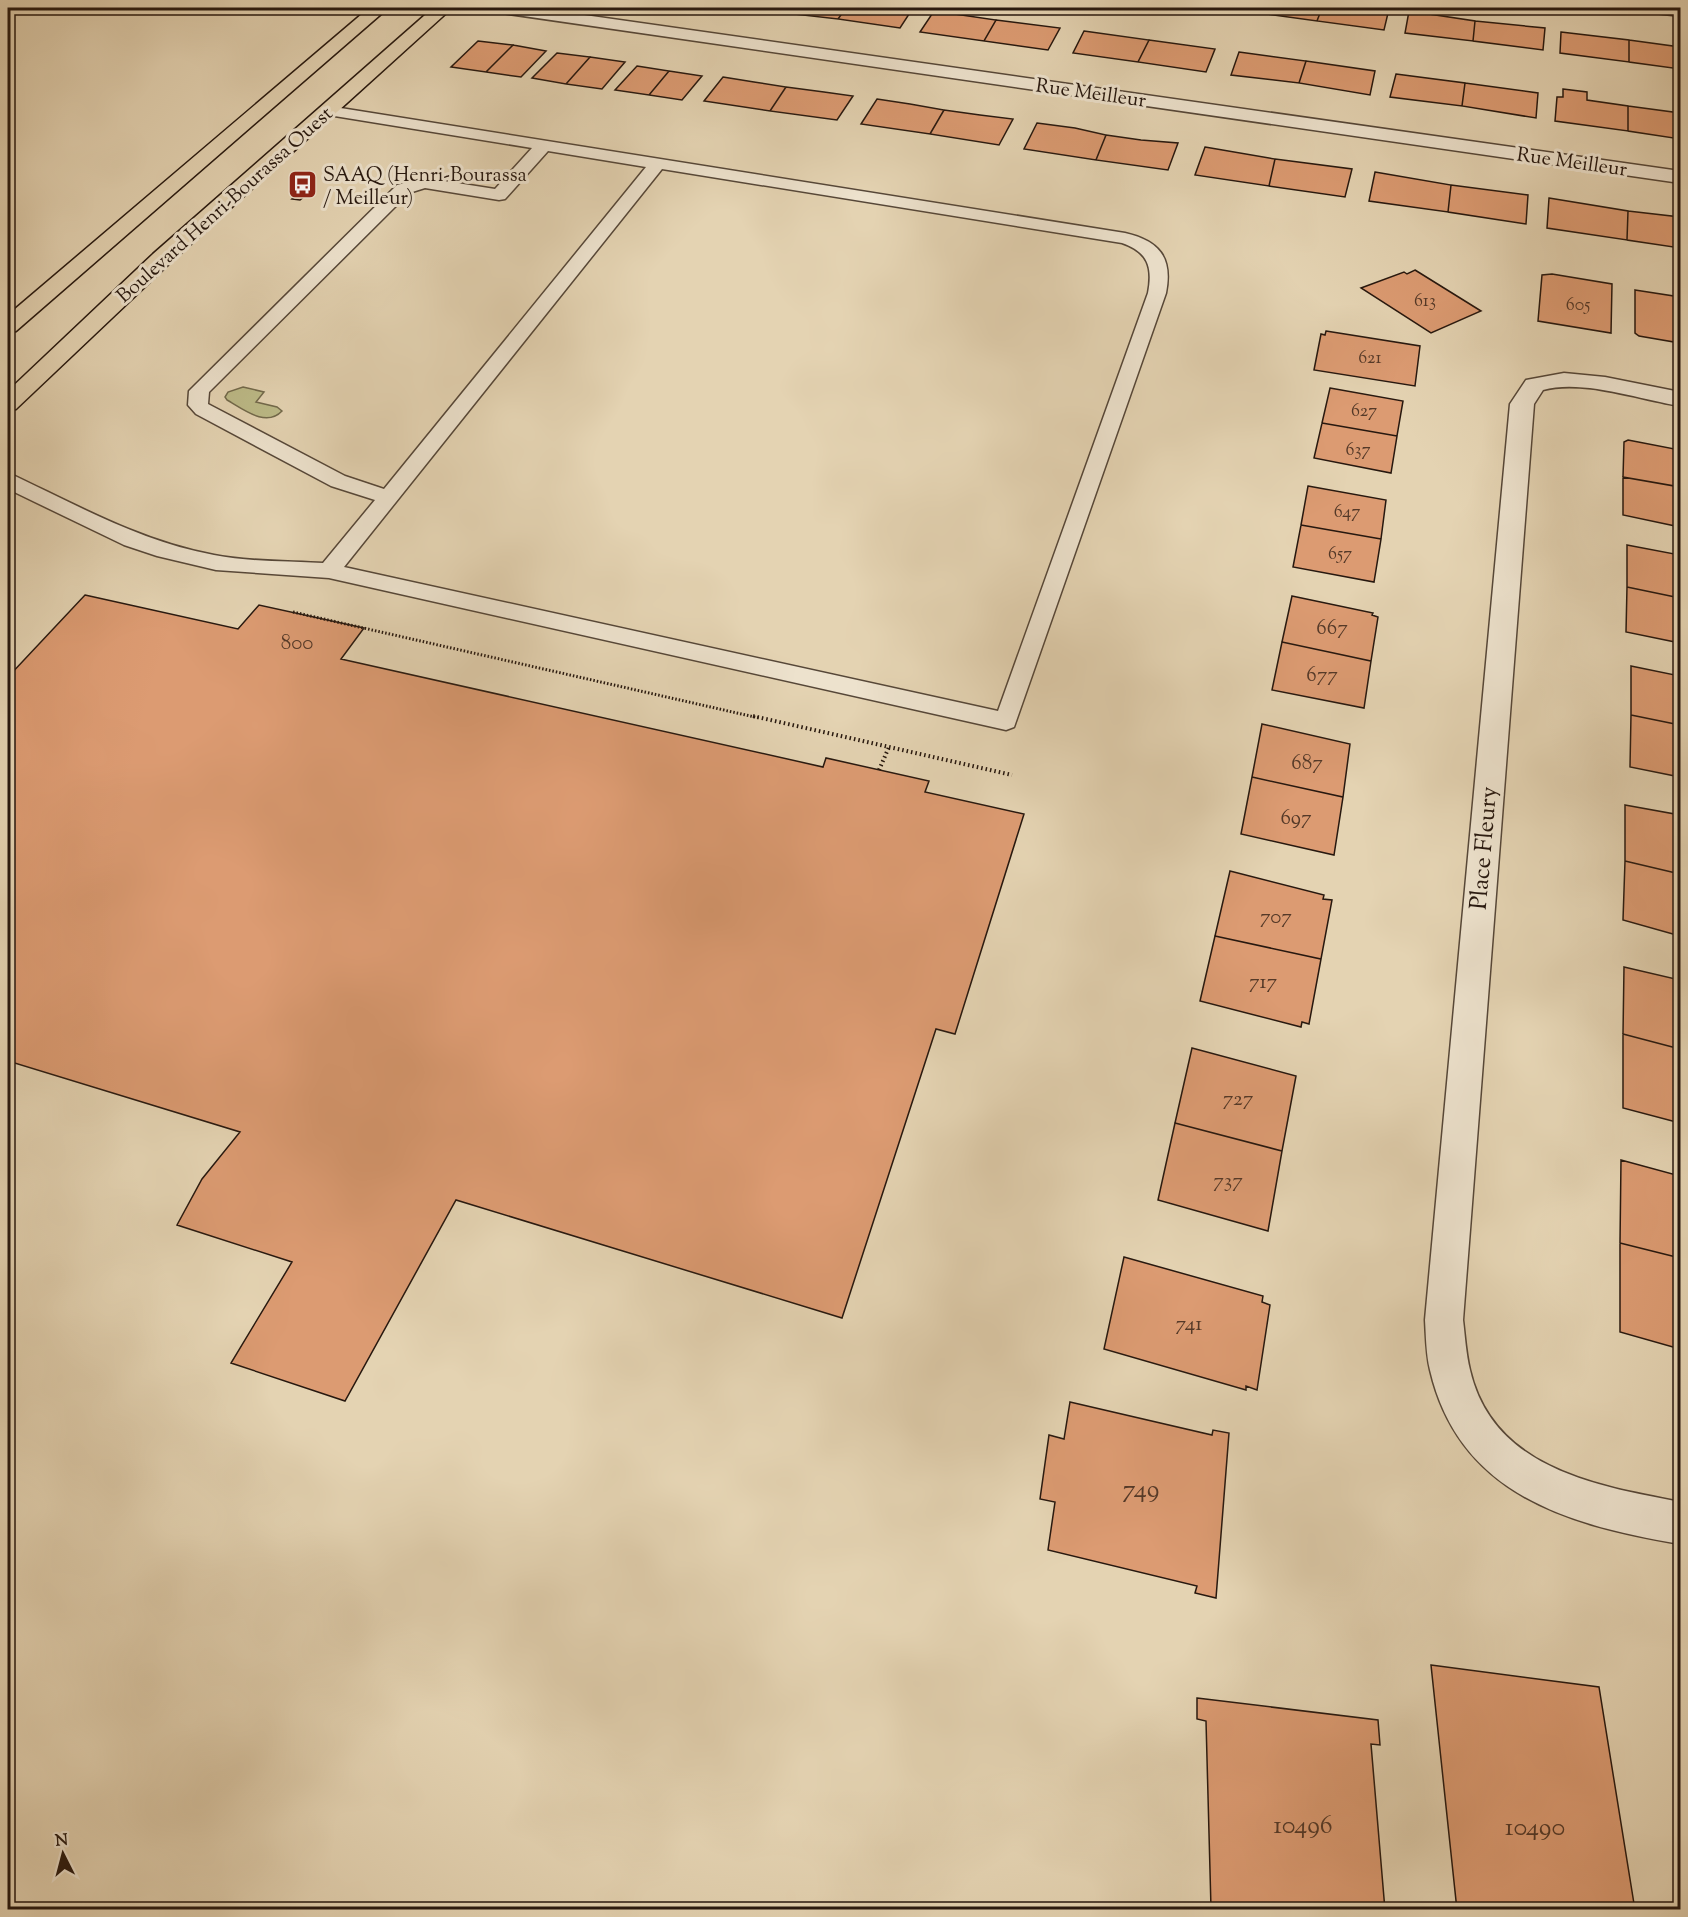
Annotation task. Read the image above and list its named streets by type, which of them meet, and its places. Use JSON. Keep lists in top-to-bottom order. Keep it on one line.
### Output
{"streets":{"main road":["Boulevard Henri-Bourassa Ouest"],"street":["Rue Meilleur","Place Fleury"]},"places":{"bus stop":["SAAQ (Henri-Bourassa / Meilleur)"]},"house_numbers":["613","605","621","627","637","647","657","667","800","677","687","697","707","717","727","737","741","749","10496","10490"],"north":"top"}
